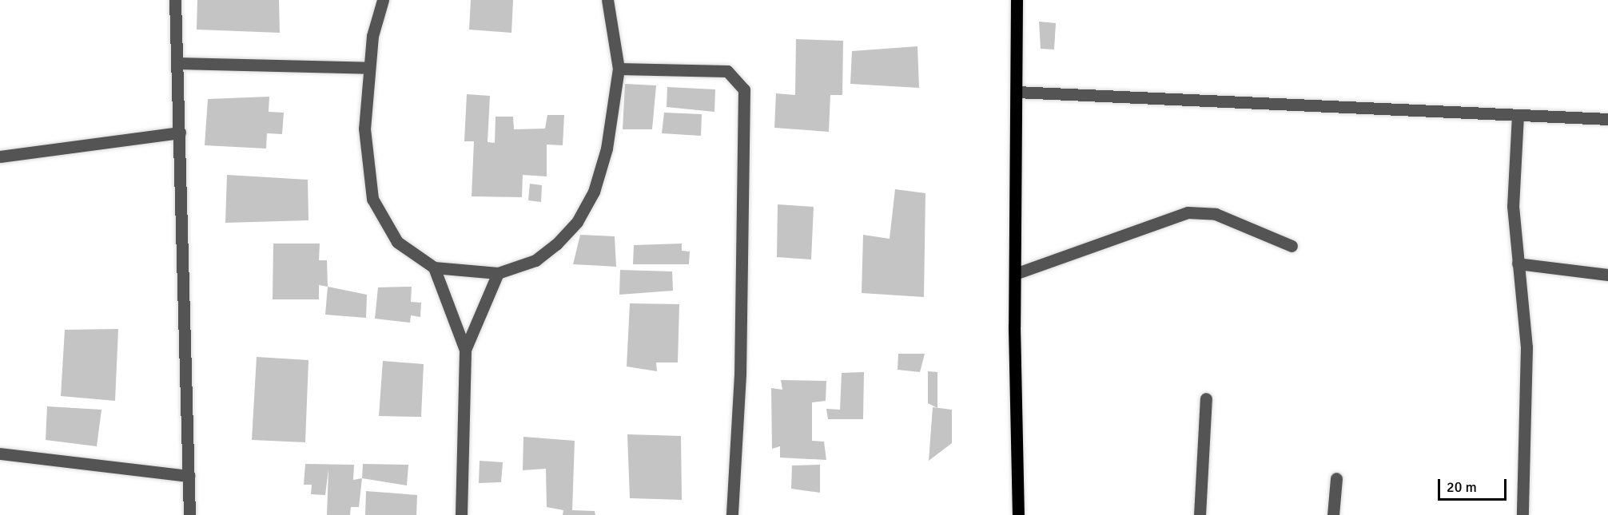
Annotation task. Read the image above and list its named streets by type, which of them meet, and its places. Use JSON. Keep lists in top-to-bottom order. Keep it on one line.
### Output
{"scale_bar":"20 m"}
